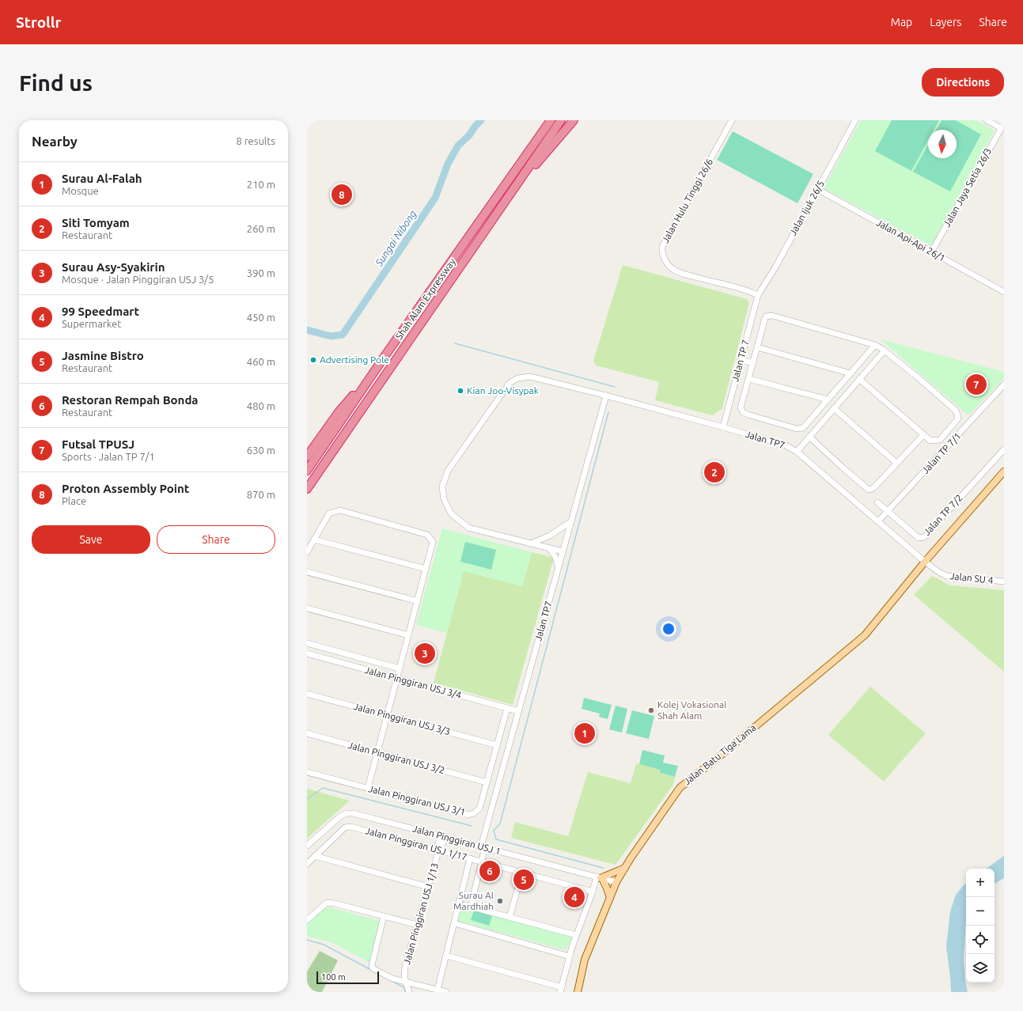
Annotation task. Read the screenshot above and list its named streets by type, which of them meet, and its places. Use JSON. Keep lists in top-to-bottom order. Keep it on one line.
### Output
{"streets":{"highway":["Shah Alam Expressway"],"main road":["Jalan Batu Tiga Lama"],"street":["Jalan Jaya Setia 26/3","Jalan Hulu Tinggi 26/6","Jalan Ijuk 26/5","Jalan Api-Api 26/1","Jalan TP 7","Jalan TP7","Jalan TP 7/1","Jalan TP 7/2","Jalan SU 4","Jalan Pinggiran USJ 3/4","Jalan Pinggiran USJ 3/3","Jalan Pinggiran USJ 3/2","Jalan Pinggiran USJ 3/1","Jalan Pinggiran USJ 1","Jalan Pinggiran USJ 1/17","Jalan Pinggiran USJ 1/13"]},"crossings":[["Jalan Jaya Setia 26/3","Jalan Api-Api 26/1"],["Jalan Hulu Tinggi 26/6","Jalan Ijuk 26/5"],["Jalan Hulu Tinggi 26/6","Jalan TP 7"],["Jalan Ijuk 26/5","Jalan Api-Api 26/1"],["Jalan Ijuk 26/5","Jalan TP 7"],["Jalan TP 7","Jalan TP7"],["Jalan TP7","Jalan TP 7/1"],["Jalan TP7","Jalan SU 4"],["Jalan TP7","Jalan Pinggiran USJ 3/4"],["Jalan TP7","Jalan Batu Tiga Lama"],["Jalan TP7","Jalan Pinggiran USJ 1"],["Jalan TP7","Jalan Pinggiran USJ 1/17"],["Jalan TP 7/1","Jalan TP 7/2"],["Jalan SU 4","Jalan Batu Tiga Lama"],["Jalan Pinggiran USJ 3/4","Jalan Pinggiran USJ 3/1"],["Jalan Pinggiran USJ 3/3","Jalan Pinggiran USJ 3/1"],["Jalan Batu Tiga Lama","Jalan Pinggiran USJ 1"],["Jalan Pinggiran USJ 3/2","Jalan Pinggiran USJ 3/1"],["Jalan Pinggiran USJ 1","Jalan Pinggiran USJ 1/13"],["Jalan Pinggiran USJ 1/17","Jalan Pinggiran USJ 1/13"]],"water":["Sungai Nibong"],"places":["Advertising Pole","Kian Joo-Visypak","Kolej Vokasional Shah Alam","Surau Al Mardhiah"],"scale_bar":"100 m","north":"bottom","page":{"header":"Strollr","nav":["Map","Layers","Share"],"buttons":["Directions",["Save","Share"]],"title":"Find us","heading":["Nearby","8 results"],"list":[{"mark":"1","name":"Surau Al-Falah","note":"Mosque","value":"210 m"},{"mark":"2","name":"Siti Tomyam","note":"Restaurant","value":"260 m"},{"mark":"3","name":"Surau Asy-Syakirin","note":"Mosque · Jalan Pinggiran USJ 3/5","value":"390 m"},{"mark":"4","name":"99 Speedmart","note":"Supermarket","value":"450 m"},{"mark":"5","name":"Jasmine Bistro","note":"Restaurant","value":"460 m"},{"mark":"6","name":"Restoran Rempah Bonda","note":"Restaurant","value":"480 m"},{"mark":"7","name":"Futsal TPUSJ","note":"Sports · Jalan TP 7/1","value":"630 m"},{"mark":"8","name":"Proton Assembly Point","note":"Place","value":"870 m"}],"pins":["8","7","2","3","1","6","5","4"],"map_buttons":["+","−"],"scale":"100 m"}}
